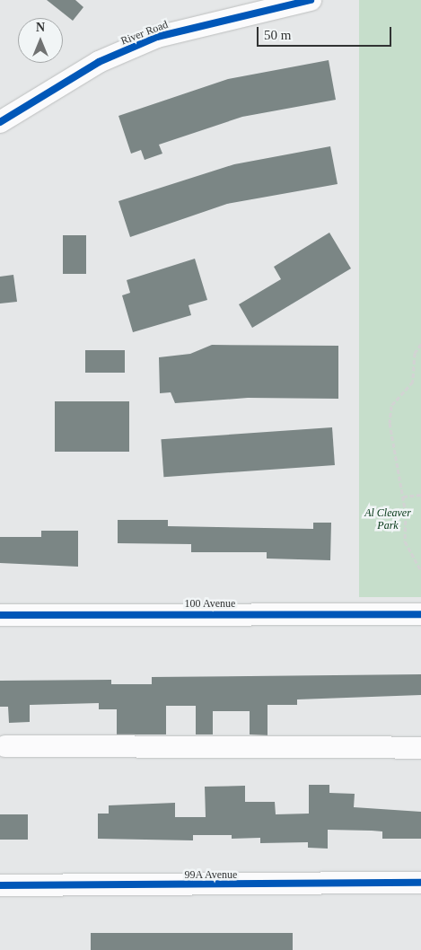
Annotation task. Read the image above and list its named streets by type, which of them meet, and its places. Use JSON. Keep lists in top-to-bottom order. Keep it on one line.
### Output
{"streets":{"street":["River Road","100 Avenue","99A Avenue"]},"parks":["Al Cleaver Park"],"scale_bar":"50 m","north":"top"}
